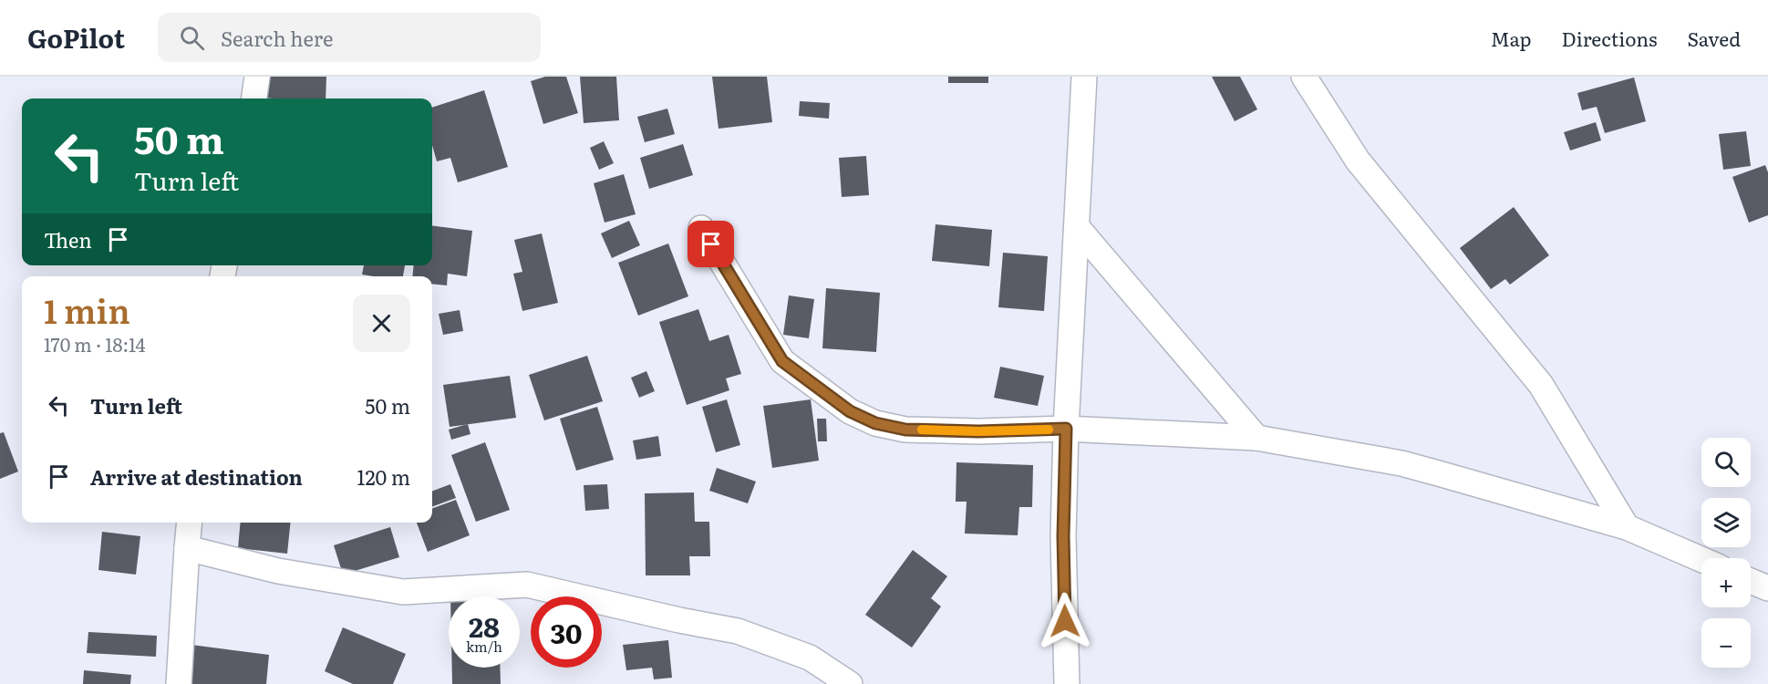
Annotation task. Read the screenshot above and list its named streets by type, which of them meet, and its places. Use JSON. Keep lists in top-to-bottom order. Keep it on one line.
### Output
{"page":{"header":"GoPilot","search":"Search here","nav":["Map","Directions","Saved"],"turn":["50 m","Turn left"],"then":"Then","heading":["1 min","170 m · 18:14"],"list":[{"name":"Turn left","value":"50 m"},{"name":"Arrive at destination","value":"120 m"}],"map_buttons":["+","−"],"speed":"28 km/h","limit":"30"}}
